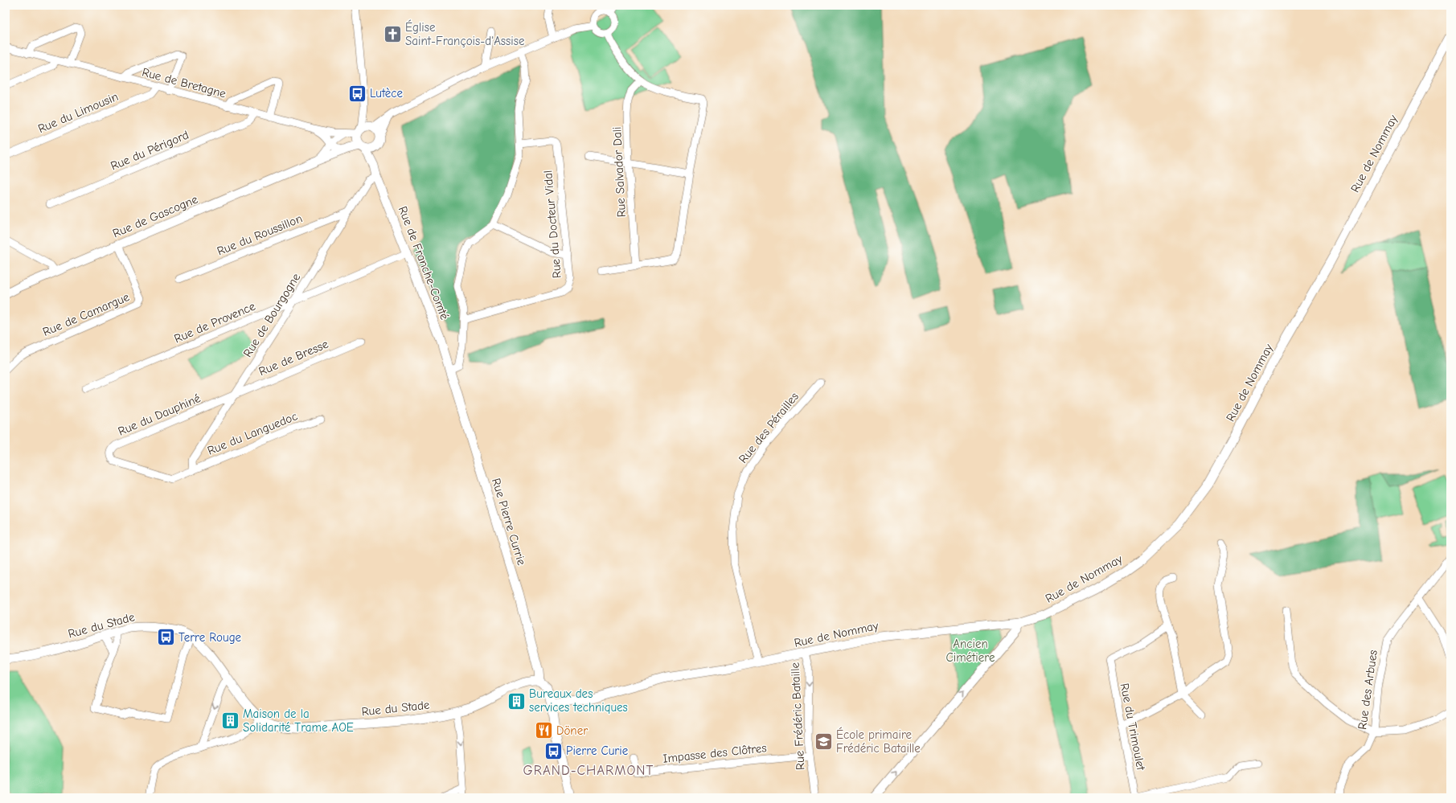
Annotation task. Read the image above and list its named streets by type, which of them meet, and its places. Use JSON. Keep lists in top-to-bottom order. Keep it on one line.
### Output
{"streets":{"street":["Rue de Bretagne","Rue du Limousin","Rue du Périgord","Rue de Nommay","Rue Salvador Dali","Rue de Gascogne","Rue du Docteur Vidal","Rue du Roussillon","Rue de Franche-Comté","Rue de Camargue","Rue de Bourgogne","Rue de Provence","Rue de Bresse","Rue du Dauphiné","Rue des Pérailles","Rue du Languedoc","Rue Pierre Currie","Rue du Stade","Rue des Arbues","Rue Frédéric Bataille","Rue du Trimoulet","Impasse des Clôtres"]},"crossings":[["Rue de Bretagne","Rue du Limousin"],["Rue de Bretagne","Rue du Périgord"],["Rue de Bretagne","Rue de Gascogne"],["Rue de Bretagne","Rue de Franche-Comté"],["Rue de Nommay","Rue des Pérailles"],["Rue de Nommay","Rue Frédéric Bataille"],["Rue de Gascogne","Rue de Franche-Comté"],["Rue de Gascogne","Rue de Camargue"],["Rue du Roussillon","Rue de Bourgogne"],["Rue de Franche-Comté","Rue de Bourgogne"],["Rue de Franche-Comté","Rue de Provence"],["Rue de Franche-Comté","Rue Pierre Currie"],["Rue de Bourgogne","Rue de Provence"],["Rue de Bourgogne","Rue de Bresse"],["Rue de Bourgogne","Rue du Dauphiné"],["Rue de Bourgogne","Rue du Languedoc"],["Rue de Bresse","Rue du Dauphiné"],["Rue du Dauphiné","Rue du Languedoc"],["Rue Pierre Currie","Rue du Stade"],["Rue Frédéric Bataille","Impasse des Clôtres"]],"one_way":["Rue Frédéric Bataille"],"districts":["GRAND-CHARMONT"],"parks":["Ancien Cimétiere"],"places":{"church":["Église Saint-François-d'Assise"],"bus stop":["Lutèce","Terre Rouge","Pierre Curie"],"building":["Bureaux des services techniques","Maison de la Solidarité Trame AOE"],"restaurant":["Döner"],"school or university":["École primaire Frédéric Bataille"]}}
